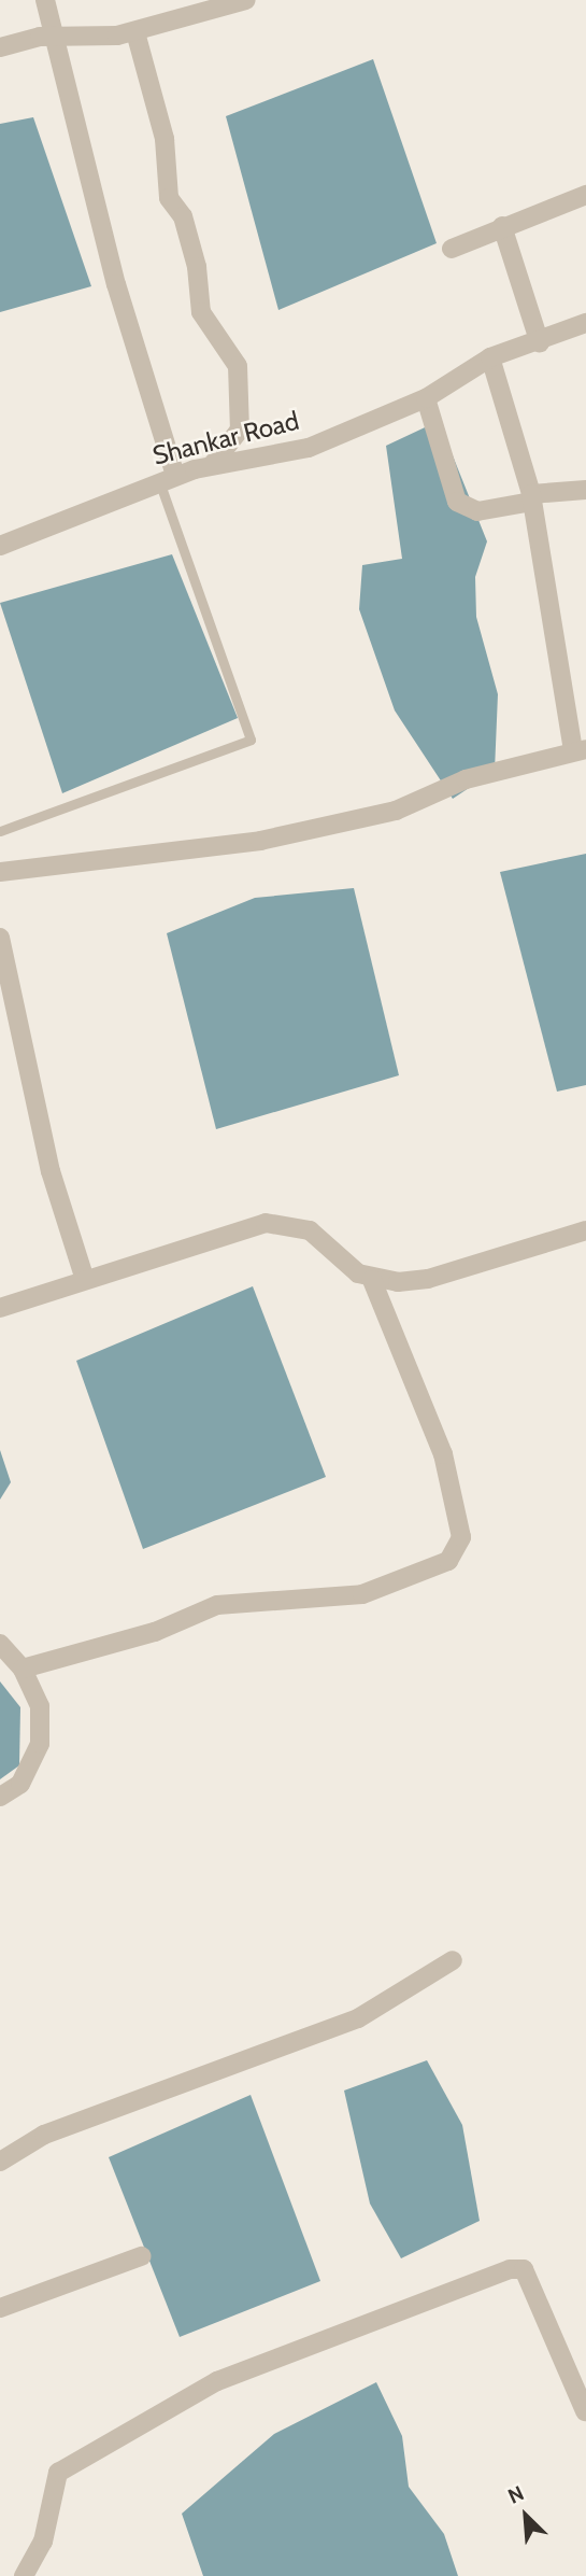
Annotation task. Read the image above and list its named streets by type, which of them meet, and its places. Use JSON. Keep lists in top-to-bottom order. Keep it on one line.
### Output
{"streets":{"street":["Shankar Road"]},"north":"top left"}
